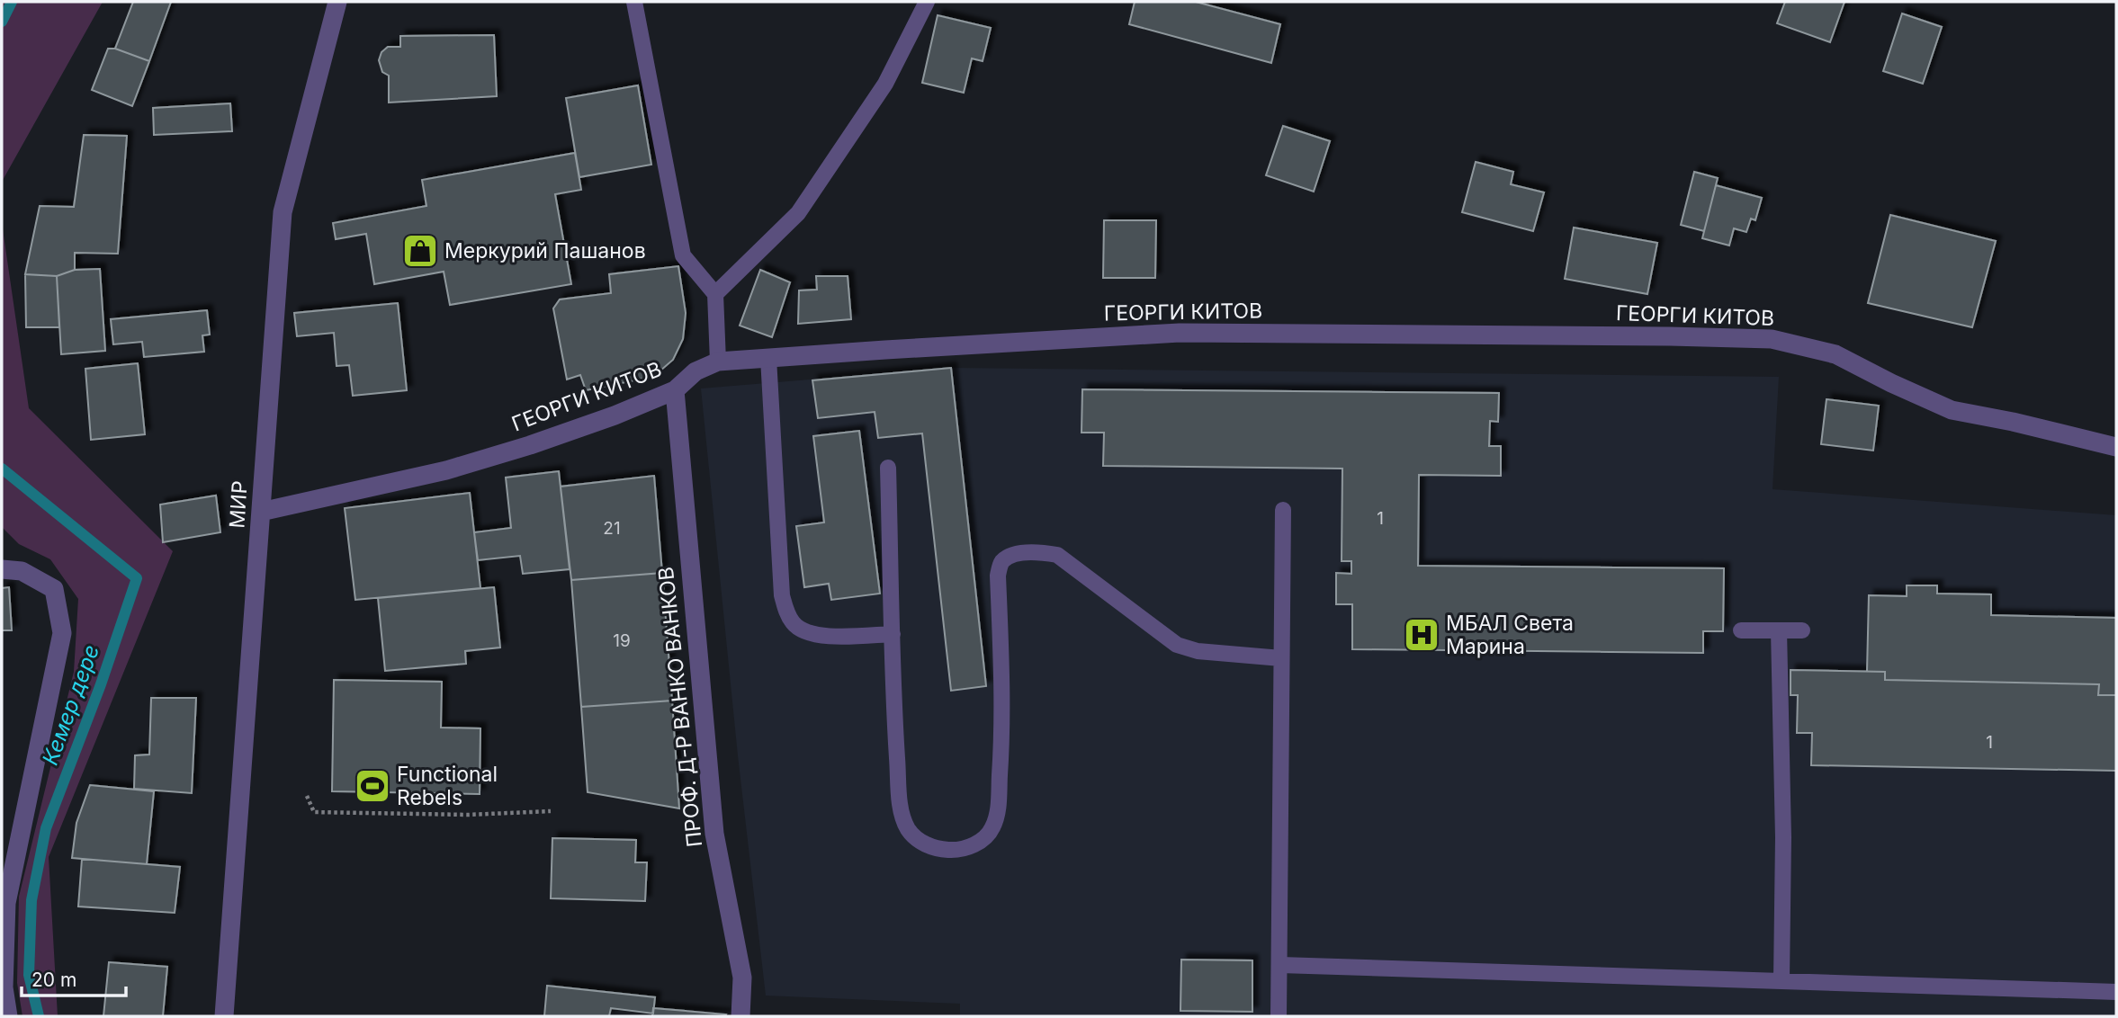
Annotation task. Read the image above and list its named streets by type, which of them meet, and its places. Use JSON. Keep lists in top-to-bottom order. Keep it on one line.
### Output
{"streets":{"street":["ГЕОРГИ КИТОВ","МИР","ПРОФ. Д-Р ВАНКО ВАНКОВ"]},"crossings":[["ГЕОРГИ КИТОВ","МИР"],["ГЕОРГИ КИТОВ","ПРОФ. Д-Р ВАНКО ВАНКОВ"]],"water":["Кемер дере"],"places":{"shop":["Меркурий Пашанов"],"hospital":["МБАЛ Света Марина"],"sports":["Functional Rebels"]},"house_numbers":["1","21","19","1"],"scale_bar":"20 m"}
